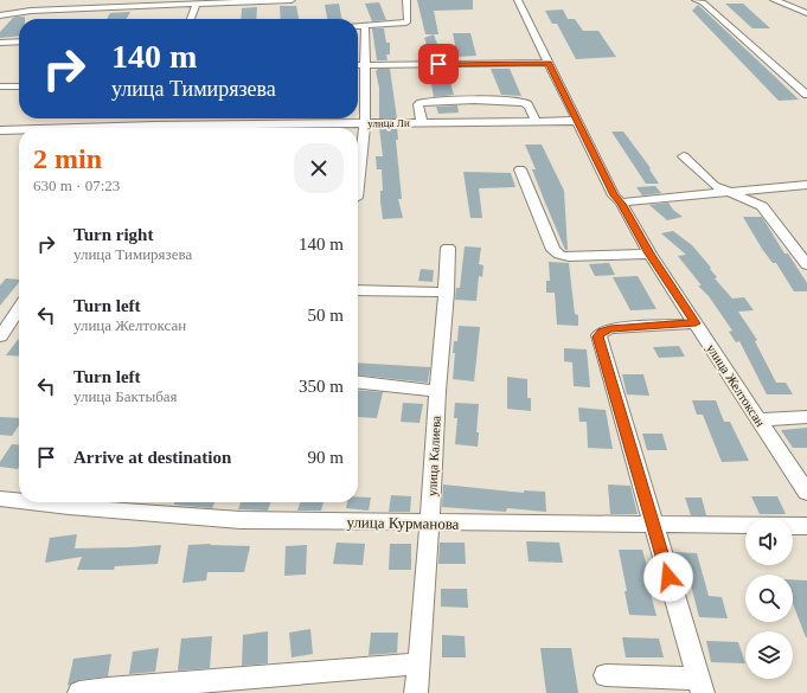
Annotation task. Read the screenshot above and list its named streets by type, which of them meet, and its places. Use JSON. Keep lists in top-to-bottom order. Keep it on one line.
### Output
{"streets":{"street":["улица Ли","улица Желтоксан","улица Калиева","улица Курманова"]},"crossings":[["улица Ли","улица Желтоксан"],["улица Калиева","улица Курманова"]],"page":{"turn":["140 m","улица Тимирязева"],"heading":["2 min","630 m · 07:23"],"list":[{"name":"Turn right","note":"улица Тимирязева","value":"140 m"},{"name":"Turn left","note":"улица Желтоксан","value":"50 m"},{"name":"Turn left","note":"улица Бактыбая","value":"350 m"},{"name":"Arrive at destination","value":"90 m"}]}}
